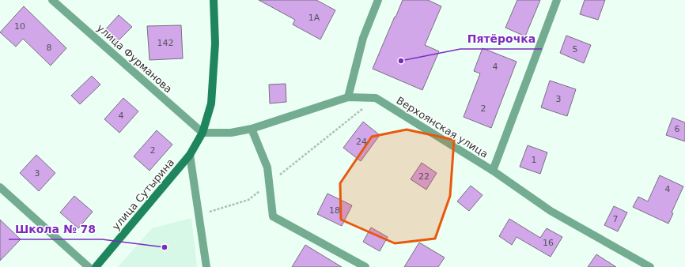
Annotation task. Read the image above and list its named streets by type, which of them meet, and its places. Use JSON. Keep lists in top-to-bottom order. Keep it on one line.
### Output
{"streets":{"street":["улица Фурманова","Верхоянская улица","улица Сутырина"]},"crossings":[["улица Фурманова","улица Сутырина"]],"places":["Пятёрочка","Школа № 78"],"house_numbers":["1А","10","142","8","5","4","3","2","4","6","24","2","1","3","22","4","18","7","16"]}
